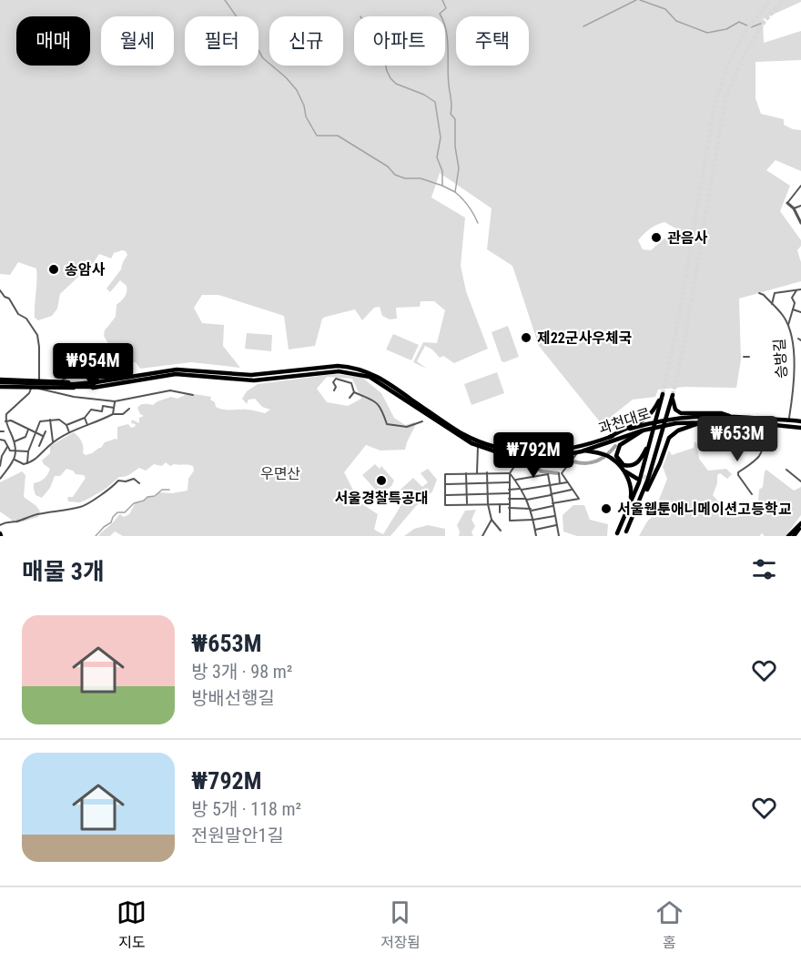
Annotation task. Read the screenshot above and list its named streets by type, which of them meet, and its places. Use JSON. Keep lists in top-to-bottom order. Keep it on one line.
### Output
{"streets":{"main road":["과천대로"],"street":["승방길"]},"parks":["우면산"],"places":["관음사","송암사","제22군사우체국","서울경찰특공대","서울웹툰애니메이션고등학교"],"page":{"chip":["매매","월세","필터","신규","아파트","주택"],"price":["₩954M","₩653M","₩792M"],"heading":"매물 3개","list":[{"name":"₩653M","note":"방 3개 · 98 m² · 방배선행길"},{"name":"₩792M","note":"방 5개 · 118 m² · 전원말안1길"}],"tabs":["지도","저장됨","홈"]}}
